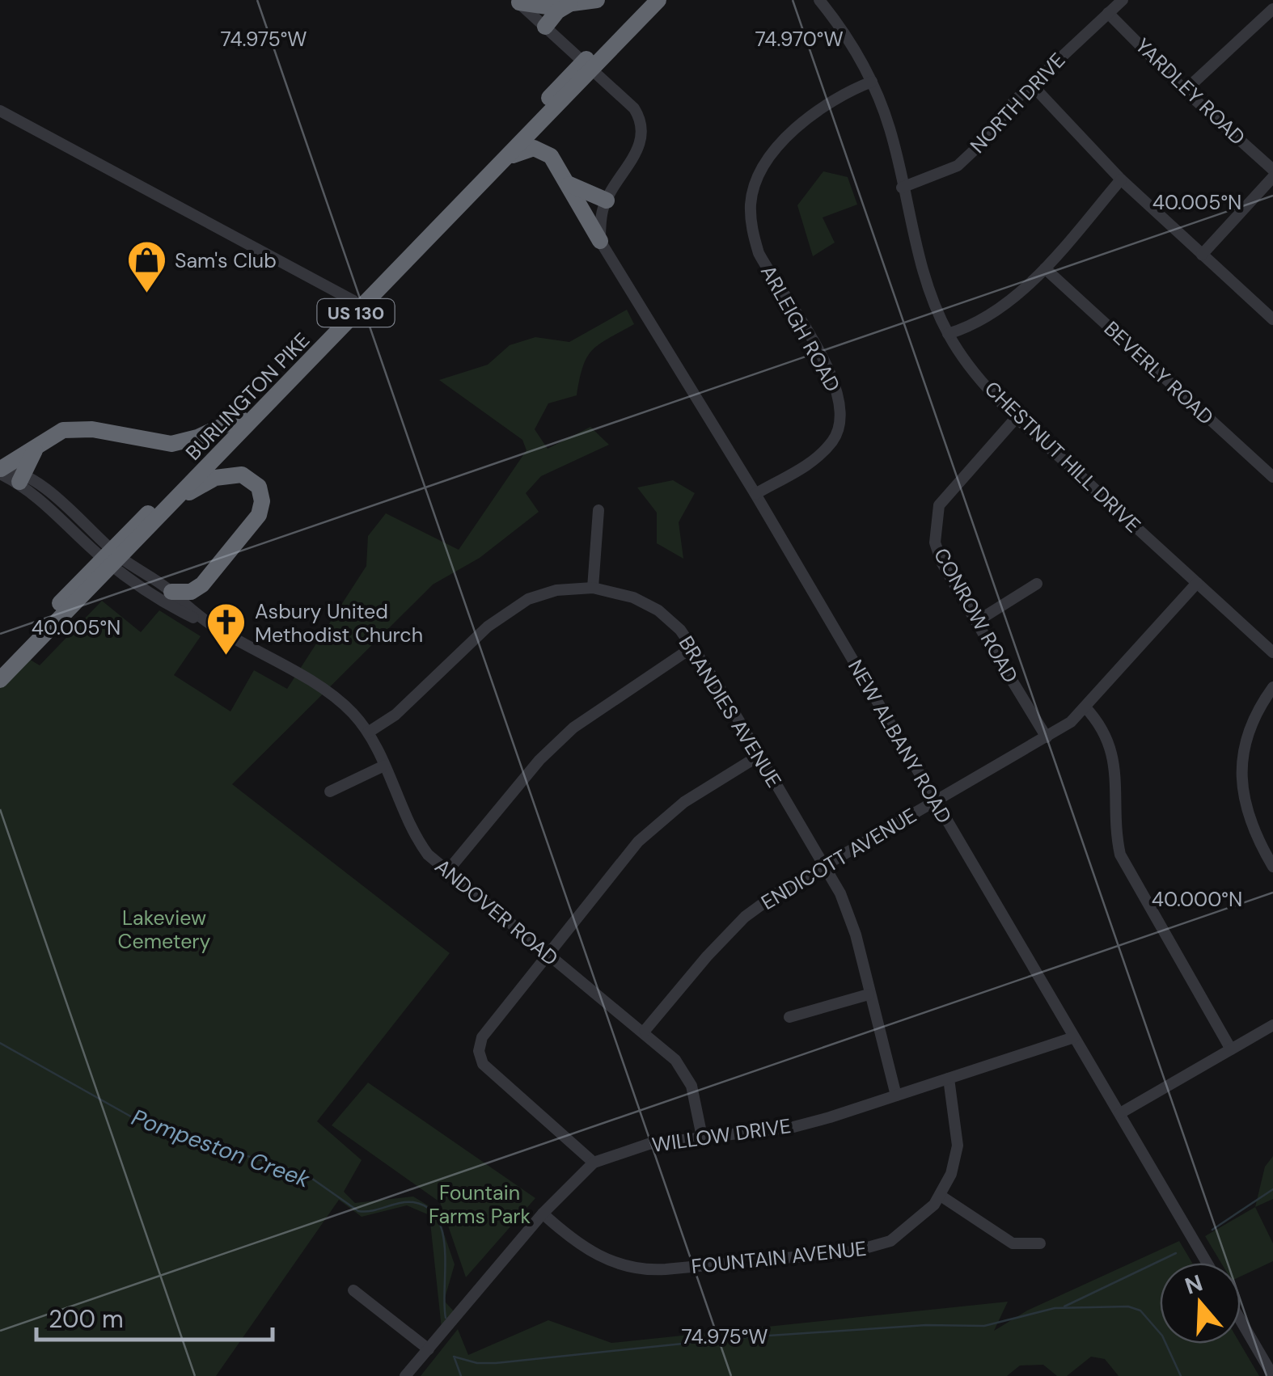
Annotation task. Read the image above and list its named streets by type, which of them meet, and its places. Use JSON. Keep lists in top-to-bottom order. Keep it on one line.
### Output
{"streets":{"highway":["US 130","BURLINGTON PIKE"],"street":["YARDLEY ROAD","NORTH DRIVE","ARLEIGH ROAD","BEVERLY ROAD","CHESTNUT HILL DRIVE","CONROW ROAD","BRANDIES AVENUE","NEW ALBANY ROAD","ENDICOTT AVENUE","ANDOVER ROAD","WILLOW DRIVE","FOUNTAIN AVENUE"]},"crossings":[["YARDLEY ROAD","NORTH DRIVE"],["NORTH DRIVE","CHESTNUT HILL DRIVE"],["ARLEIGH ROAD","CHESTNUT HILL DRIVE"],["ARLEIGH ROAD","NEW ALBANY ROAD"],["BURLINGTON PIKE","ANDOVER ROAD"],["CHESTNUT HILL DRIVE","CONROW ROAD"],["CHESTNUT HILL DRIVE","ENDICOTT AVENUE"],["CONROW ROAD","ENDICOTT AVENUE"],["BRANDIES AVENUE","ENDICOTT AVENUE"],["BRANDIES AVENUE","ANDOVER ROAD"],["BRANDIES AVENUE","WILLOW DRIVE"],["NEW ALBANY ROAD","ENDICOTT AVENUE"],["NEW ALBANY ROAD","WILLOW DRIVE"],["ENDICOTT AVENUE","ANDOVER ROAD"],["ANDOVER ROAD","WILLOW DRIVE"],["WILLOW DRIVE","FOUNTAIN AVENUE"]],"water":["Pompeston Creek"],"parks":["Lakeview Cemetery","Fountain Farms Park"],"places":{"shop":["Sam's Club"],"church":["Asbury United Methodist Church"]},"scale_bar":"200 m","north":"top","coordinates":["74.975°W","74.970°W","40.005°N","40.000°N"]}
